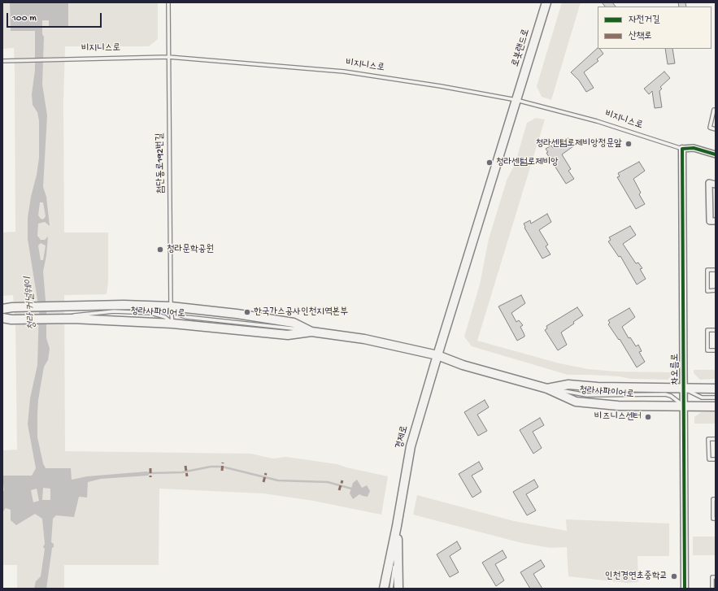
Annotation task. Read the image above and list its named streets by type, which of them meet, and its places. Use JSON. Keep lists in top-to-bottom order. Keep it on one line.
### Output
{"streets":{"main road":["로봇랜드로","청라사파이어로","경제로"],"street":["비지니스로","차오름로"],"lane":["첨단동로192번길"]},"crossings":[["로봇랜드로","비지니스로"],["로봇랜드로","청라사파이어로"],["로봇랜드로","경제로"],["비지니스로","첨단동로192번길"],["비지니스로","차오름로"],["첨단동로192번길","청라사파이어로"],["청라사파이어로","차오름로"],["청라사파이어로","경제로"]],"water":["청라 커널웨이"],"places":["청라센텀로제비앙정문앞","청라센텀로제비앙","청라문학공원","한국가스공사인천지역본부","비즈니스센터","인천경연초중학교"],"legend":["자전거길","산책로"],"scale_bar":"100 m"}
